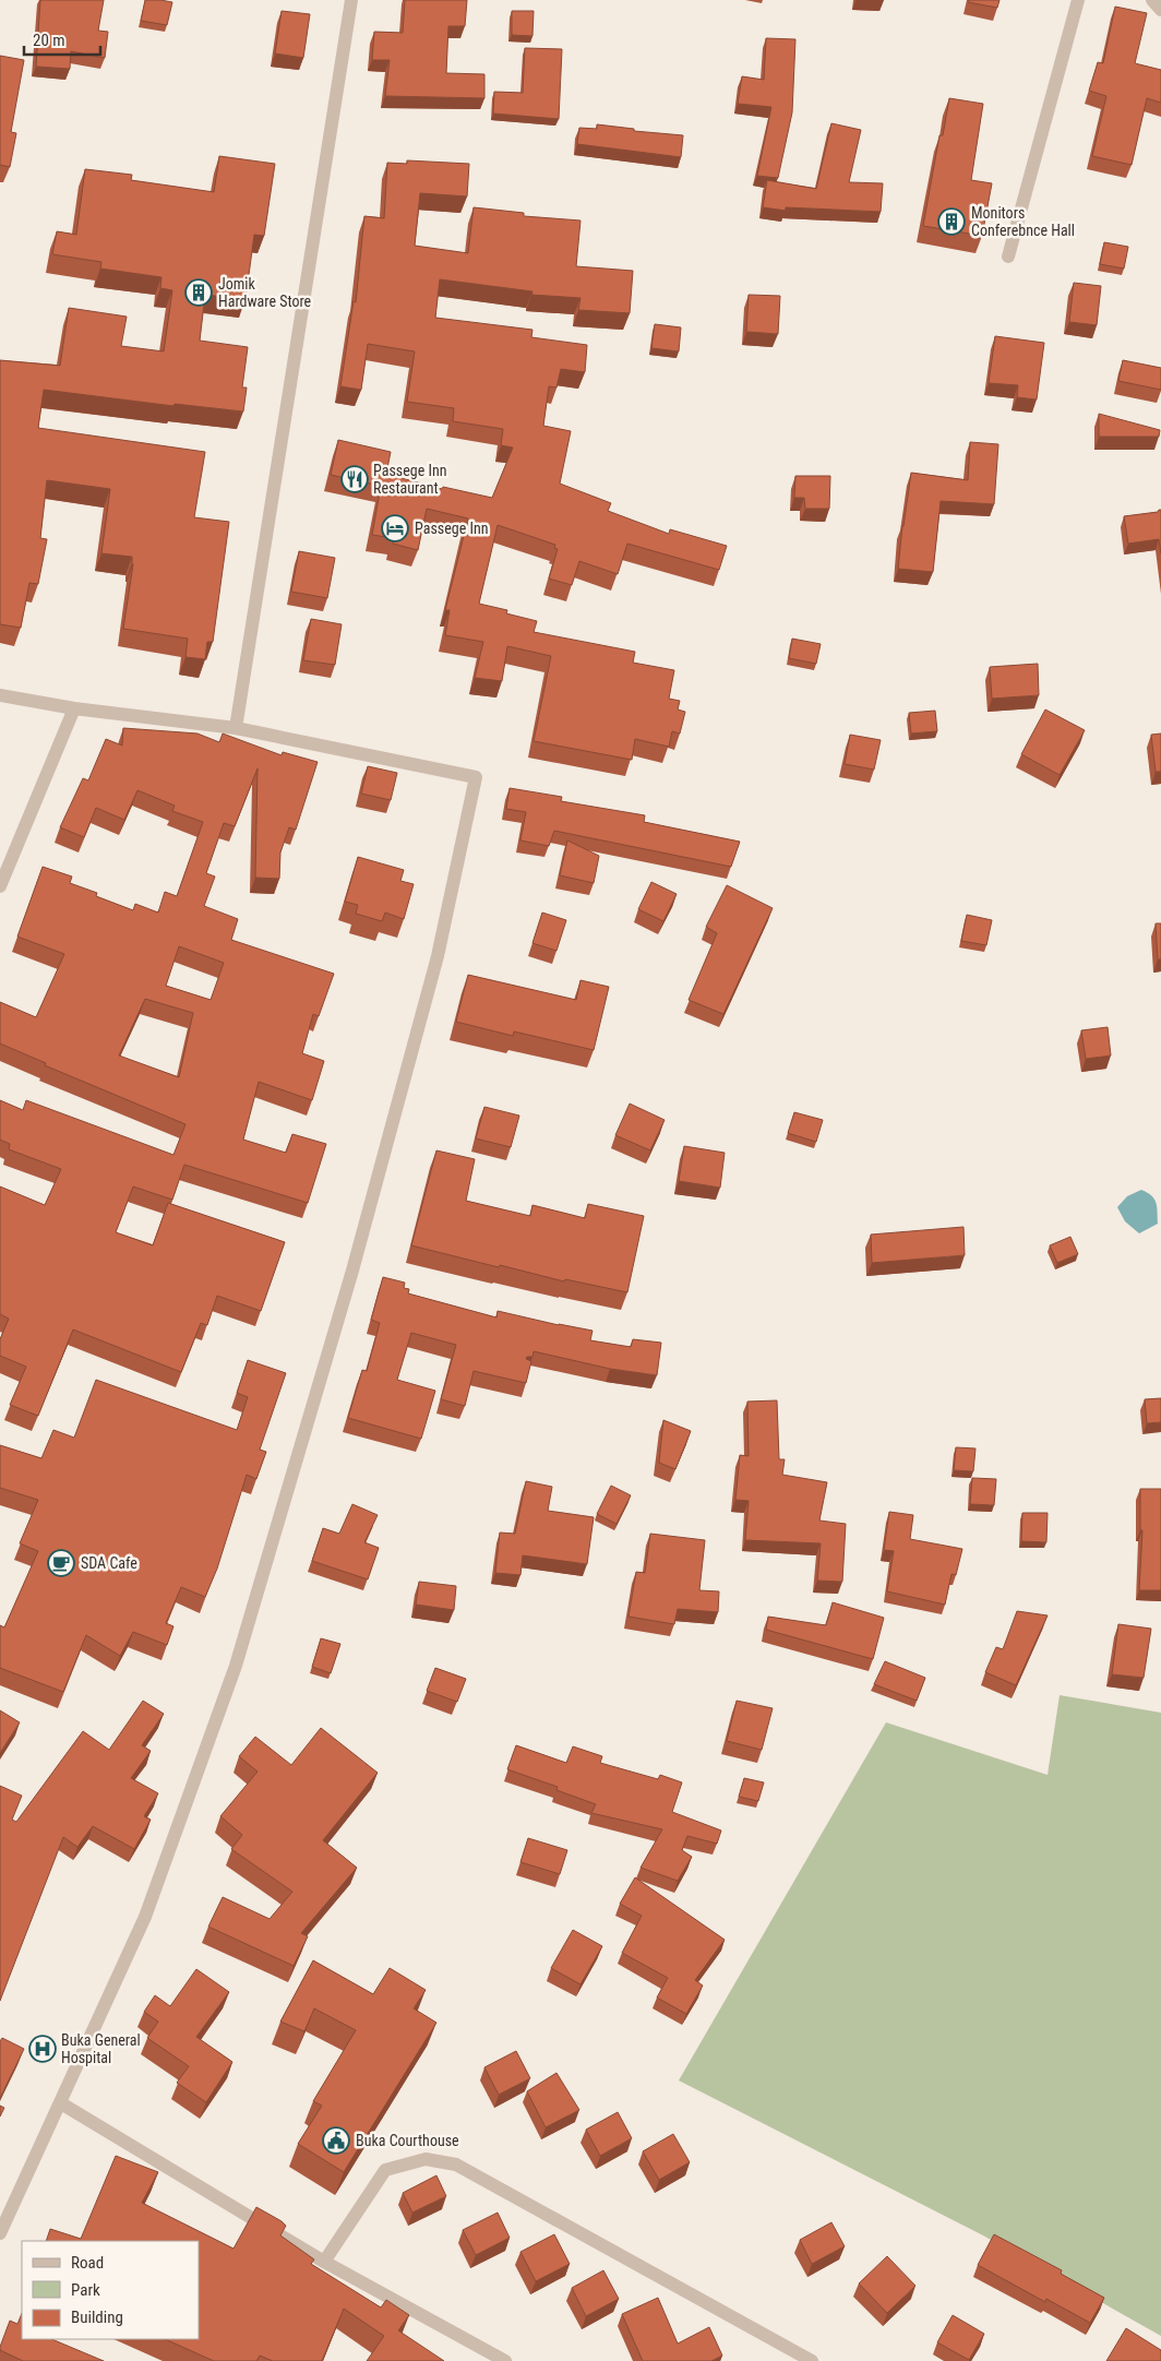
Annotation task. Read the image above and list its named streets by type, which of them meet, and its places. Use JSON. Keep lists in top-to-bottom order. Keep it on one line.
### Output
{"places":{"building":["Monitors Conferebnce Hall","Jomik Hardware Store"],"restaurant":["Passege Inn Restaurant"],"hotel":["Passege Inn"],"cafe":["SDA Cafe"],"hospital":["Buka General Hospital"],"public building":["Buka Courthouse"]},"legend":["Road","Park","Building"],"scale_bar":"20 m"}
